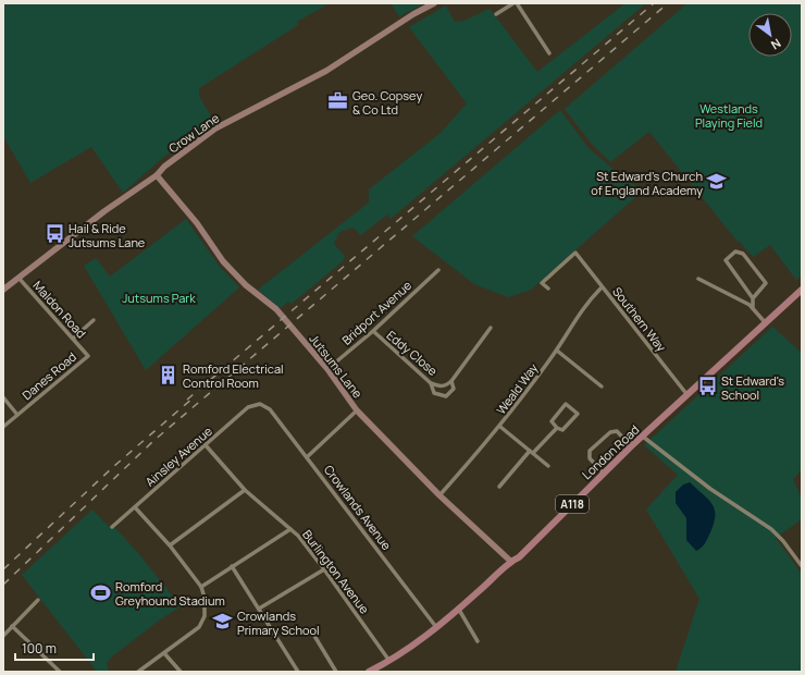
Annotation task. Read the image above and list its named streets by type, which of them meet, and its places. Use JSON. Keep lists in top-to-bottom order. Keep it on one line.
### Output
{"streets":{"main road":["London Road","A118"],"street":["Crow Lane","Maldon Road","Bridport Avenue","Southern Way","Eddy Close","Jutsums Lane","Danes Road","Weald Way","Ainsley Avenue","Crowlands Avenue","Burlington Avenue"]},"crossings":[["Crow Lane","Maldon Road"],["Crow Lane","Jutsums Lane"],["Maldon Road","Danes Road"],["Bridport Avenue","Eddy Close"],["Bridport Avenue","Jutsums Lane"],["Southern Way","Weald Way"],["Southern Way","London Road"],["Jutsums Lane","Weald Way"],["Jutsums Lane","London Road"],["London Road","Crowlands Avenue"],["London Road","Burlington Avenue"],["Ainsley Avenue","Crowlands Avenue"],["Ainsley Avenue","Burlington Avenue"]],"parks":["Westlands Playing Field","Jutsums Park"],"places":{"office":["Geo. Copsey & Co Ltd"],"school or university":["St Edward's Church of England Academy","Crowlands Primary School"],"bus stop":["Hail & Ride Jutsums Lane","St Edward's School"],"building":["Romford Electrical Control Room"],"sports":["Romford Greyhound Stadium"]},"scale_bar":"100 m","north":"bottom right"}
